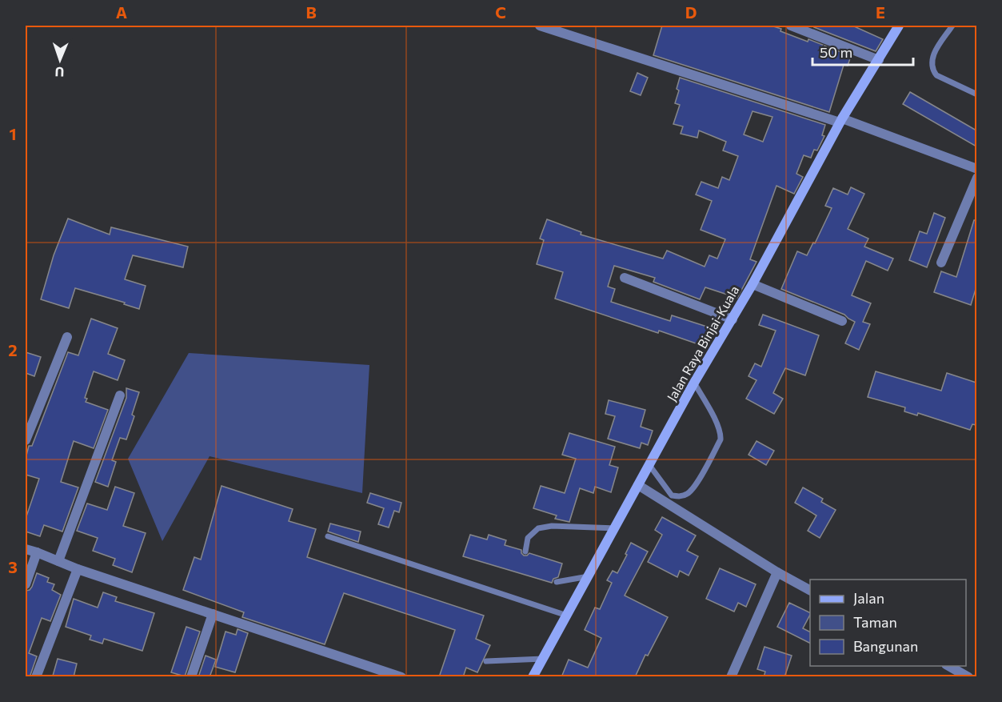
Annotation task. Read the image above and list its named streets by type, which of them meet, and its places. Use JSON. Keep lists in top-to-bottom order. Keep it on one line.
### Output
{"streets":{"main road":["Jalan Raya Binjai-Kuala"]},"legend":["Jalan","Taman","Bangunan"],"scale_bar":"50 m","north":"bottom","grid":{"columns":["A","B","C","D","E"],"rows":["1","2","3"]}}
